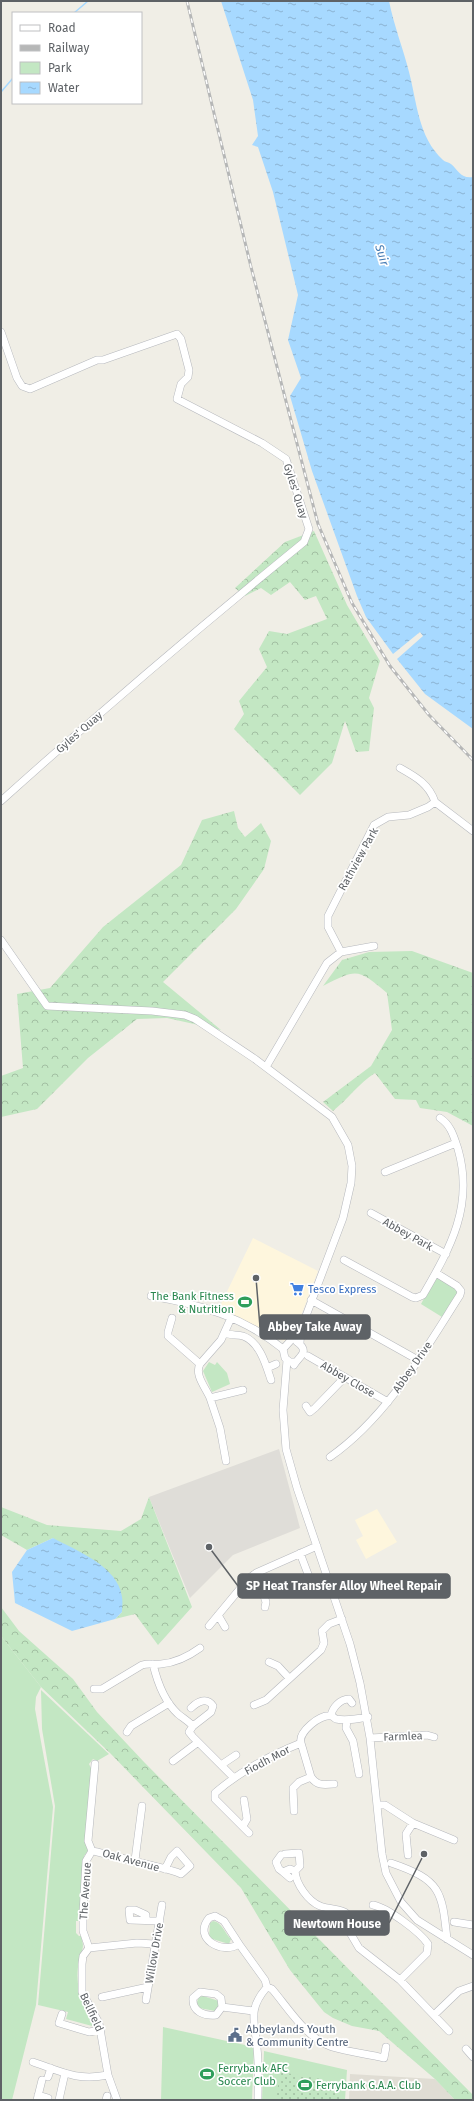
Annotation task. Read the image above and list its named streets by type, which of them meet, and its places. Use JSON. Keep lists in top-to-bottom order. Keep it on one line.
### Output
{"streets":{"street":["Gyles' Quay","Rathview Park","Abbey Park","Abbey Drive","Abbey Close","Farmlea","Fiodh Mor","Oak Avenue","The Avenue","Willow Drive","Bellfield"]},"crossings":[["Abbey Park","Abbey Drive"],["Abbey Drive","Abbey Close"],["Oak Avenue","The Avenue"],["The Avenue","Bellfield"]],"water":["Suir"],"places":{"other":["Abbey Take Away","SP Heat Transfer Alloy Wheel Repair","Newtown House"],"supermarket":["Tesco Express"],"sports":["The Bank Fitness & Nutrition","Ferrybank AFC Soccer Club","Ferrybank G.A.A. Club"],"public building":["Abbeylands Youth & Community Centre"]},"legend":["Road","Railway","Park","Water"]}
